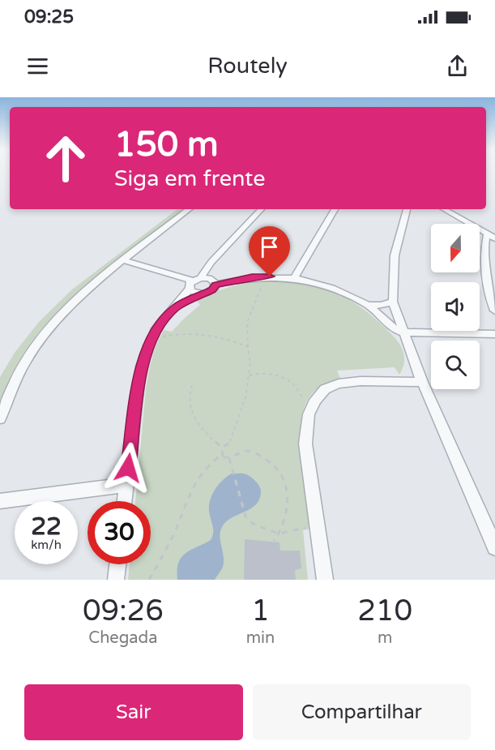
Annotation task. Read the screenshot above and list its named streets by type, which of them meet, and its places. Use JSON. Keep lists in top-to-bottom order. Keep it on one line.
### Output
{"north":"bottom","page":{"status":"09:25","header":"Routely","turn":["150 m","Siga em frente"],"speed":"22 km/h","limit":"30","eta":["09:26","Chegada","1","min","210","m"],"buttons":["Sair","Compartilhar"]}}
